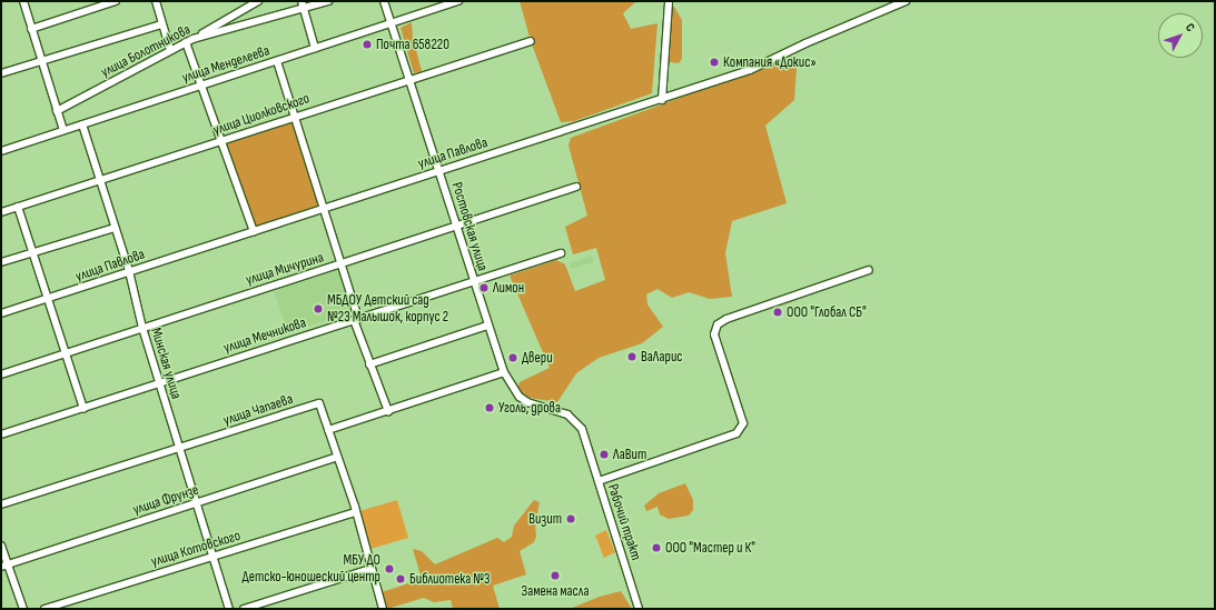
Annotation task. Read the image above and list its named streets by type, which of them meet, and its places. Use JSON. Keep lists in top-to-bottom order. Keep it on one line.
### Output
{"streets":{"street":["улица Болотникова","улица Менделеева","улица Циолковского","улица Павлова","Ростовская улица","улица Мичурина","улица Мечникова","Минская улица","улица Чапаева","улица Фрунзе","Рабочий тракт","улица Котовского"]},"crossings":[["улица Менделеева","Ростовская улица"],["улица Менделеева","Минская улица"],["улица Циолковского","Ростовская улица"],["улица Циолковского","Минская улица"],["улица Павлова","Ростовская улица"],["улица Павлова","Минская улица"],["Ростовская улица","улица Мичурина"],["Ростовская улица","улица Мечникова"],["Ростовская улица","Рабочий тракт"],["улица Мичурина","Минская улица"],["улица Мечникова","Минская улица"],["Минская улица","улица Чапаева"],["Минская улица","улица Фрунзе"],["Минская улица","улица Котовского"]],"places":["Почта 658220","Компания «Докис»","Лимон","МБДОУ Детский сад №23 Малышок, корпус 2","ООО \"Глобал СБ\"","ВаЛарис","Двери","Уголь, дрова","ЛаВит","Визит","ООО \"Мастер и К\"","МБУ ДО Детско-юношеский центр","Замена масла","Библиотека №3"],"north":"top right"}
